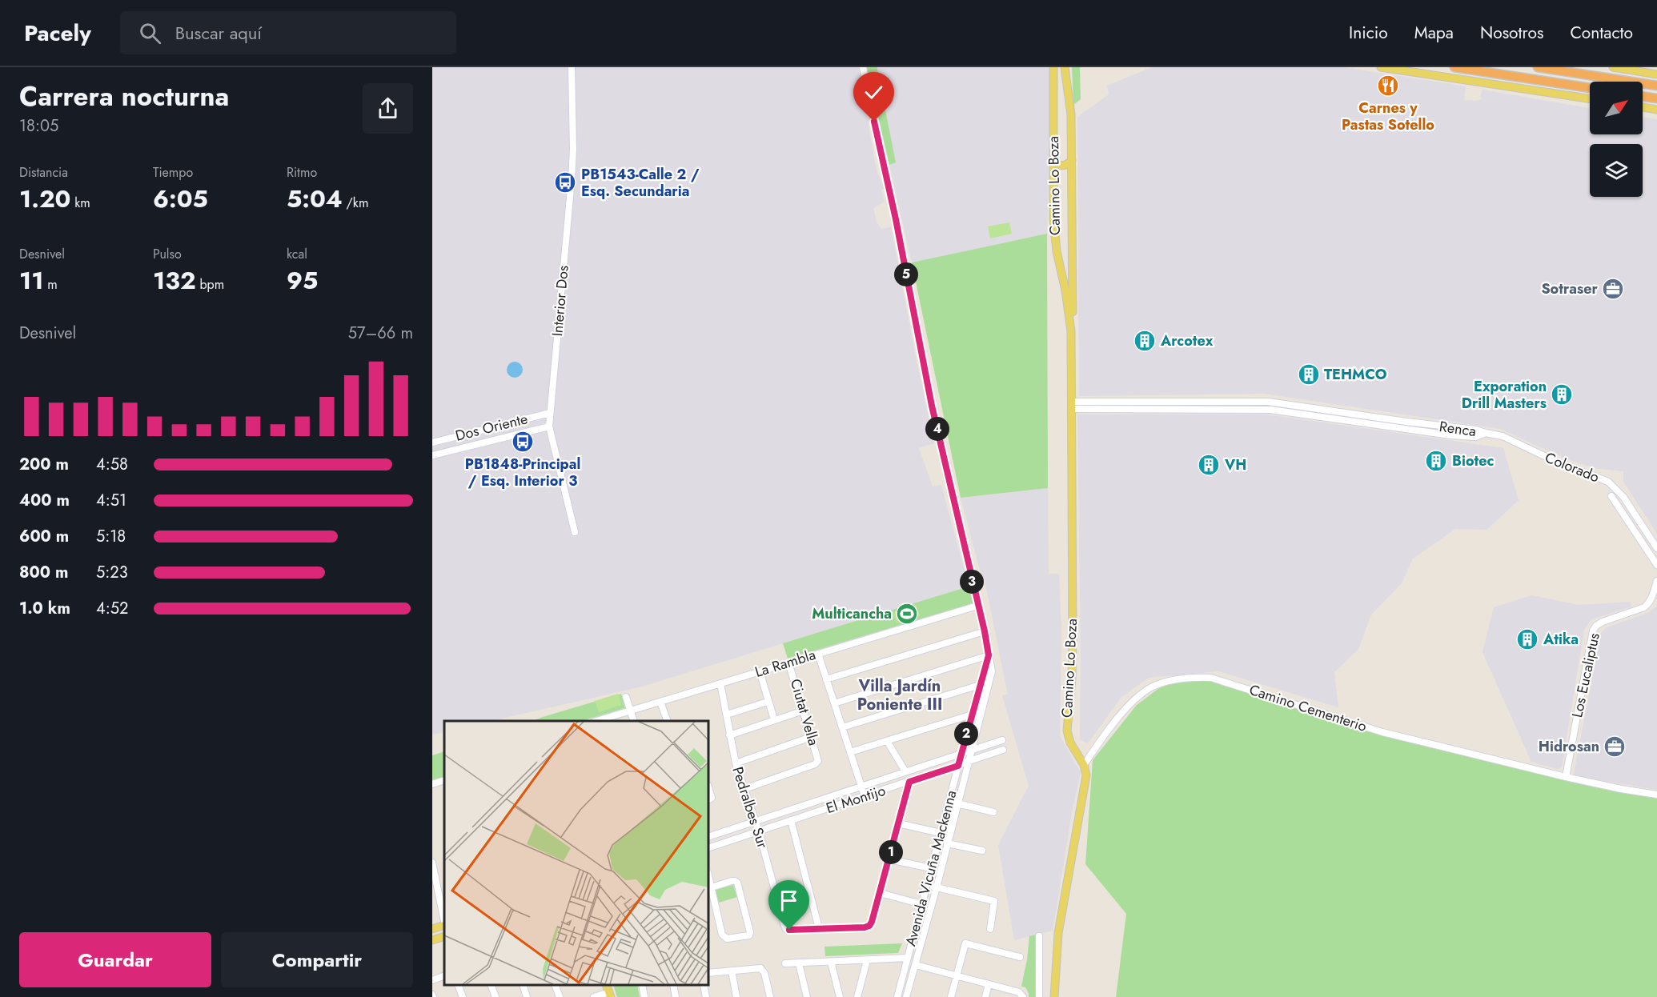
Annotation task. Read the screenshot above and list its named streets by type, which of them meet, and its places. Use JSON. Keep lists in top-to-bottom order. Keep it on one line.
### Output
{"streets":{"main road":["Camino Lo Boza"],"street":["Interior Dos","Dos Oriente","Renca","Colorado","La Rambla","Los Eucaliptus","Camino Cementerio","Ciutat Vella","El Montijo","Pedralbes Sur","Avenida Vicuña Mackenna"]},"crossings":[["Camino Lo Boza","Renca"],["Camino Lo Boza","Camino Cementerio"],["Interior Dos","Dos Oriente"],["Renca","Colorado"],["La Rambla","Ciutat Vella"],["La Rambla","Pedralbes Sur"],["Los Eucaliptus","Camino Cementerio"],["Ciutat Vella","Pedralbes Sur"],["El Montijo","Pedralbes Sur"],["El Montijo","Avenida Vicuña Mackenna"]],"districts":["Villa Jardín Poniente III"],"places":{"restaurant":["Carnes y Pastas Sotello"],"bus stop":["PB1543-Calle 2 / Esq. Secundaria","PB1848-Principal / Esq. Interior 3"],"office":["Sotraser","Hidrosan"],"building":["Arcotex","TEHMCO","Exporation Drill Masters","Biotec","VH","Atika"],"sports":["Multicancha"]},"north":"top right","page":{"header":"Pacely","search":"Buscar aquí","nav":["Inicio","Mapa","Nosotros","Contacto"],"heading":["Carrera nocturna","18:05"],"stats":[["Distancia","1.20 km"],["Tiempo","6:05"],["Ritmo","5:04 /km"],["Desnivel","11 m"],["Pulso","132 bpm"],["kcal","95"]],"pins":["5","4","3","2","1"],"chart":["Desnivel","57–66 m"],"list":[{"name":"200 m","note":"4:58"},{"name":"400 m","note":"4:51"},{"name":"600 m","note":"5:18"},{"name":"800 m","note":"5:23"},{"name":"1.0 km","note":"4:52"}],"buttons":["Guardar","Compartir"]}}
